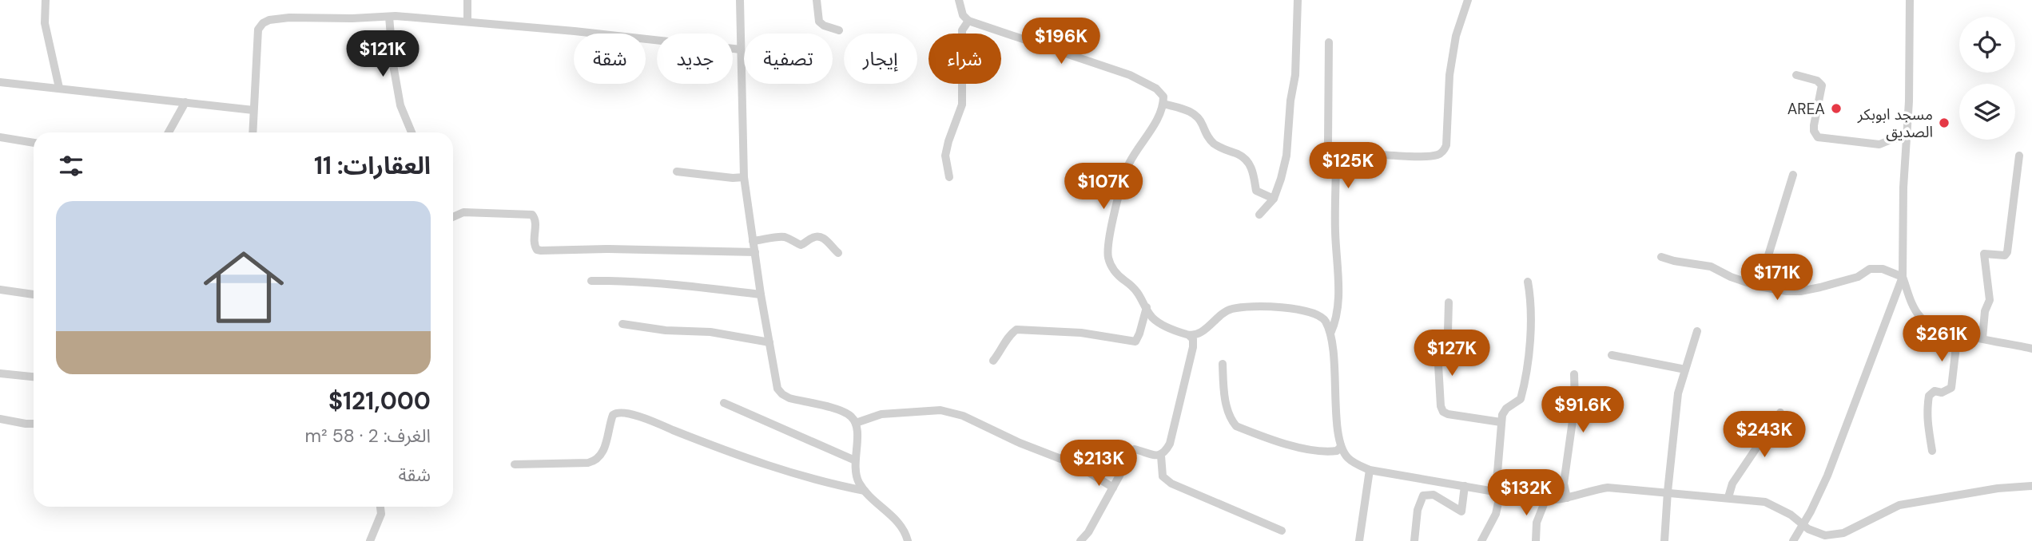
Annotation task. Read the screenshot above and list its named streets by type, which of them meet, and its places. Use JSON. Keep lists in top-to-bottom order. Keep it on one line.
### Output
{"places":["AREA","مسجد ابوبكر الصديق"],"page":{"price":["$196K","$121K","$125K","$107K","$171K","$261K","$127K","$91.6K","$243K","$213K","$132K"],"chip":["شراء","إيجار","تصفية","جديد","شقة"],"heading":"العقارات: 11","list":[{"name":"$121,000","note":"الغرف: 2 · 58 m² · شقة"}]}}
